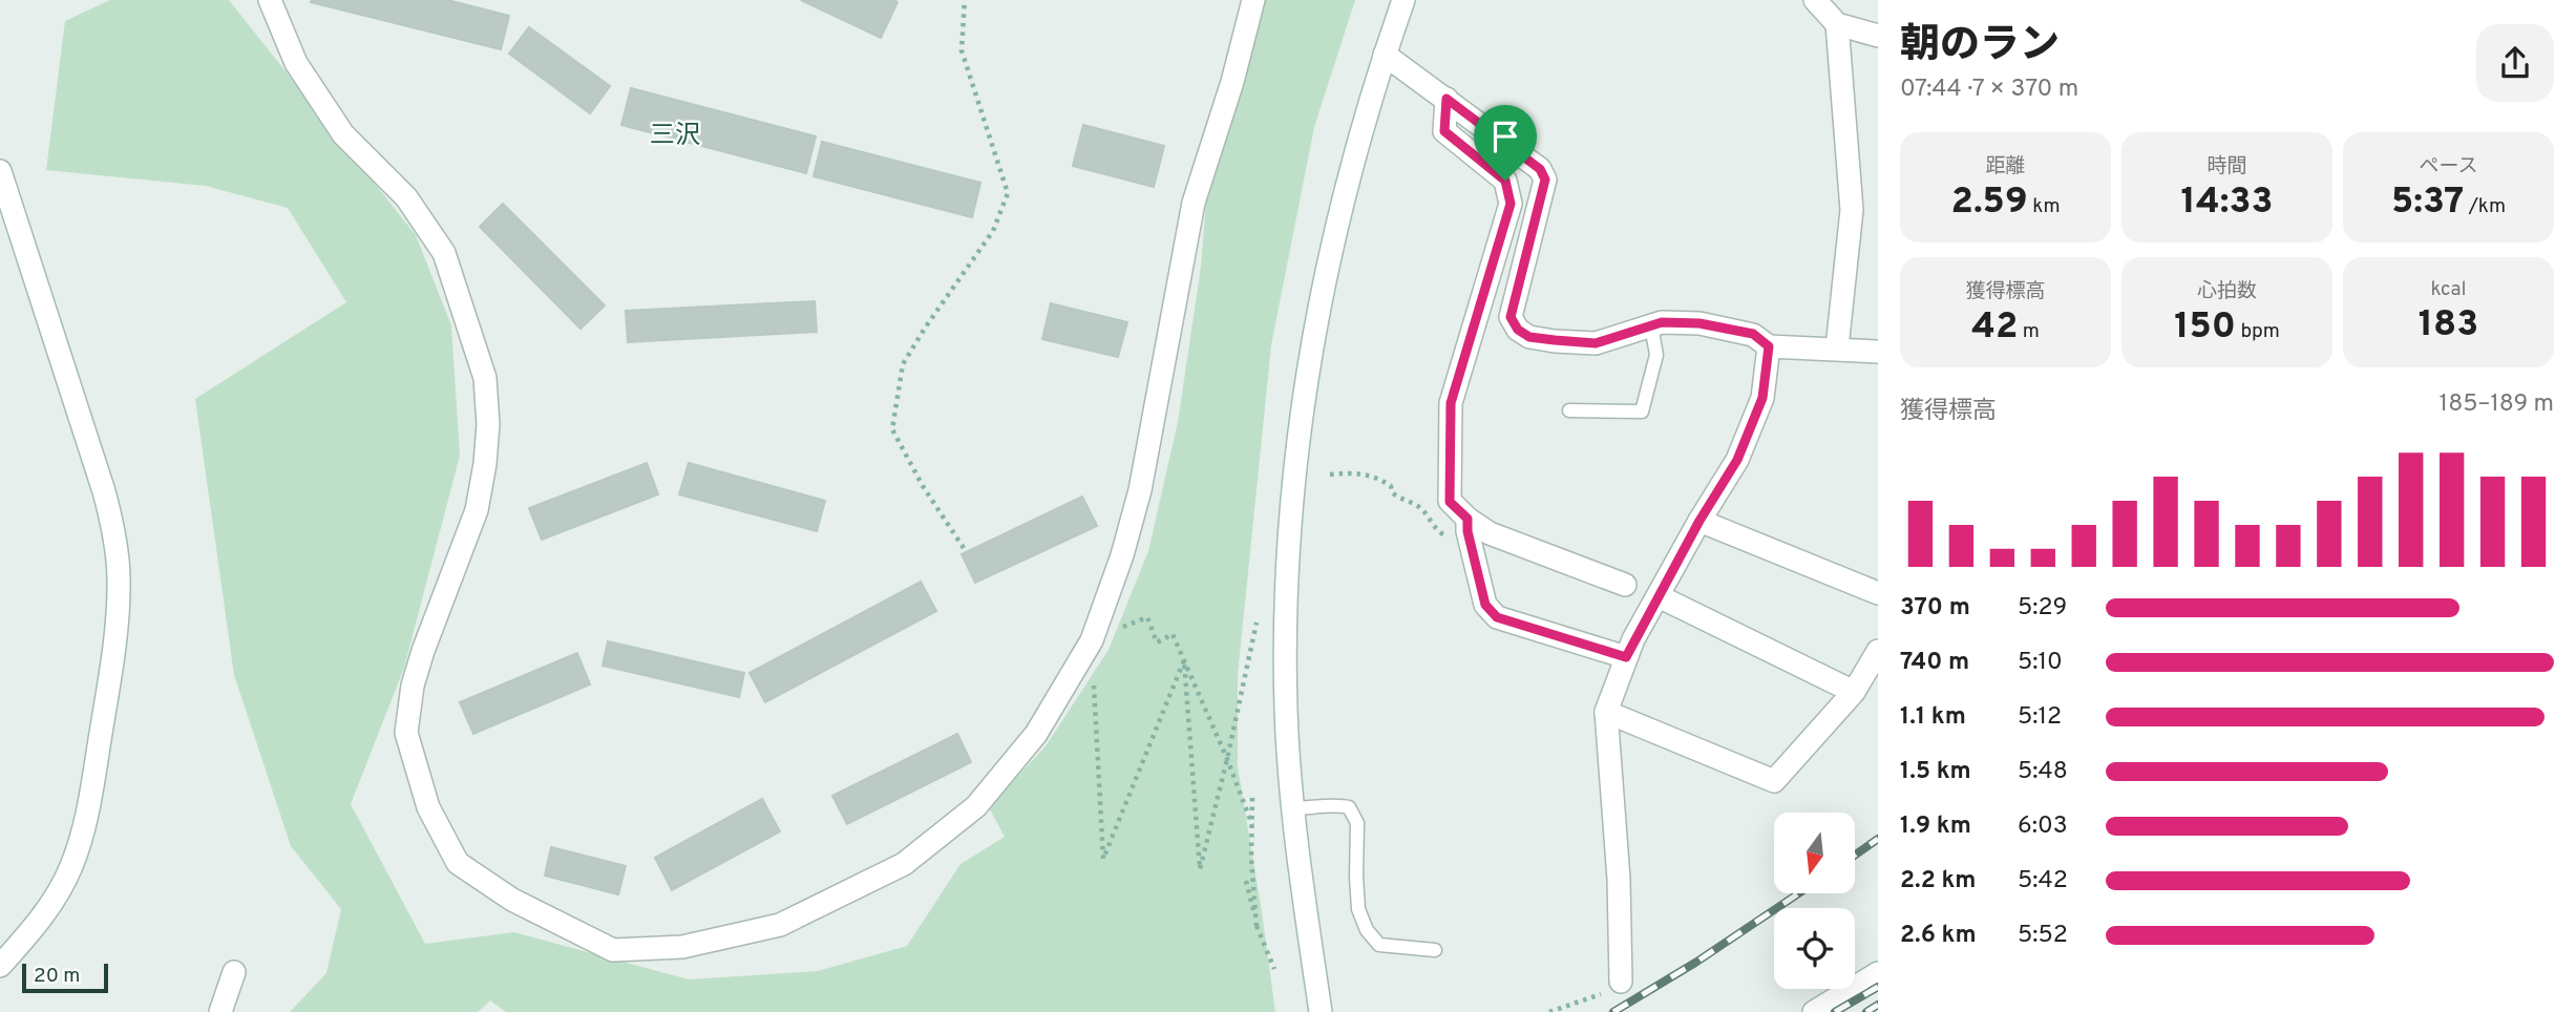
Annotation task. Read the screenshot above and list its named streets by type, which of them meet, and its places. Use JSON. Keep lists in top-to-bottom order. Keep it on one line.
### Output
{"districts":["三沢"],"scale_bar":"20 m","north":"bottom","page":{"heading":["朝のラン","07:44 · 7 × 370 m"],"stats":[["距離","2.59 km"],["時間","14:33"],["ペース","5:37 /km"],["獲得標高","42 m"],["心拍数","150 bpm"],["kcal","183"]],"chart":["獲得標高","185–189 m"],"list":[{"name":"370 m","note":"5:29"},{"name":"740 m","note":"5:10"},{"name":"1.1 km","note":"5:12"},{"name":"1.5 km","note":"5:48"},{"name":"1.9 km","note":"6:03"},{"name":"2.2 km","note":"5:42"},{"name":"2.6 km","note":"5:52"}],"scale":"20 m"}}
